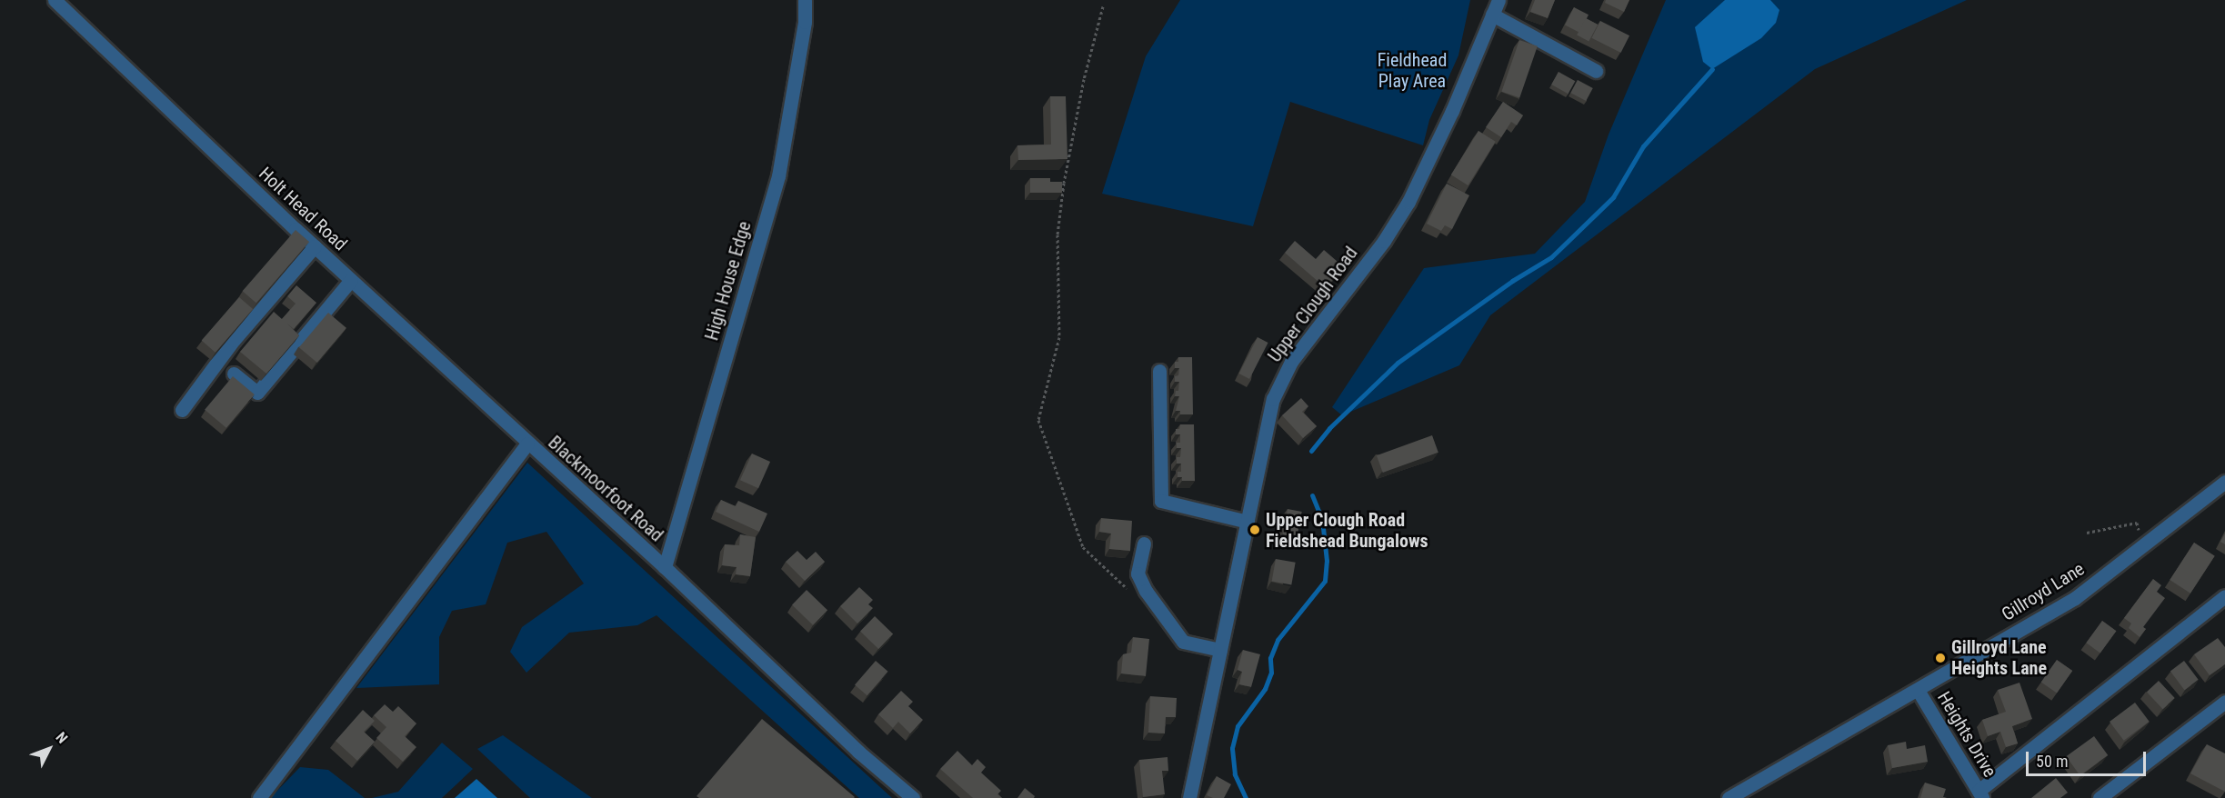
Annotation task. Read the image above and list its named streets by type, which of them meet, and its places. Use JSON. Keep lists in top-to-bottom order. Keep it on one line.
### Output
{"streets":{"street":["Holt Head Road","High House Edge","Upper Clough Road","Blackmoorfoot Road","Gillroyd Lane","Heights Drive"]},"crossings":[["Holt Head Road","Blackmoorfoot Road"],["High House Edge","Blackmoorfoot Road"],["Gillroyd Lane","Heights Drive"]],"parks":["Fieldhead Play Area"],"places":["Upper Clough Road Fieldshead Bungalows","Gillroyd Lane Heights Lane"],"scale_bar":"50 m","north":"top right"}
